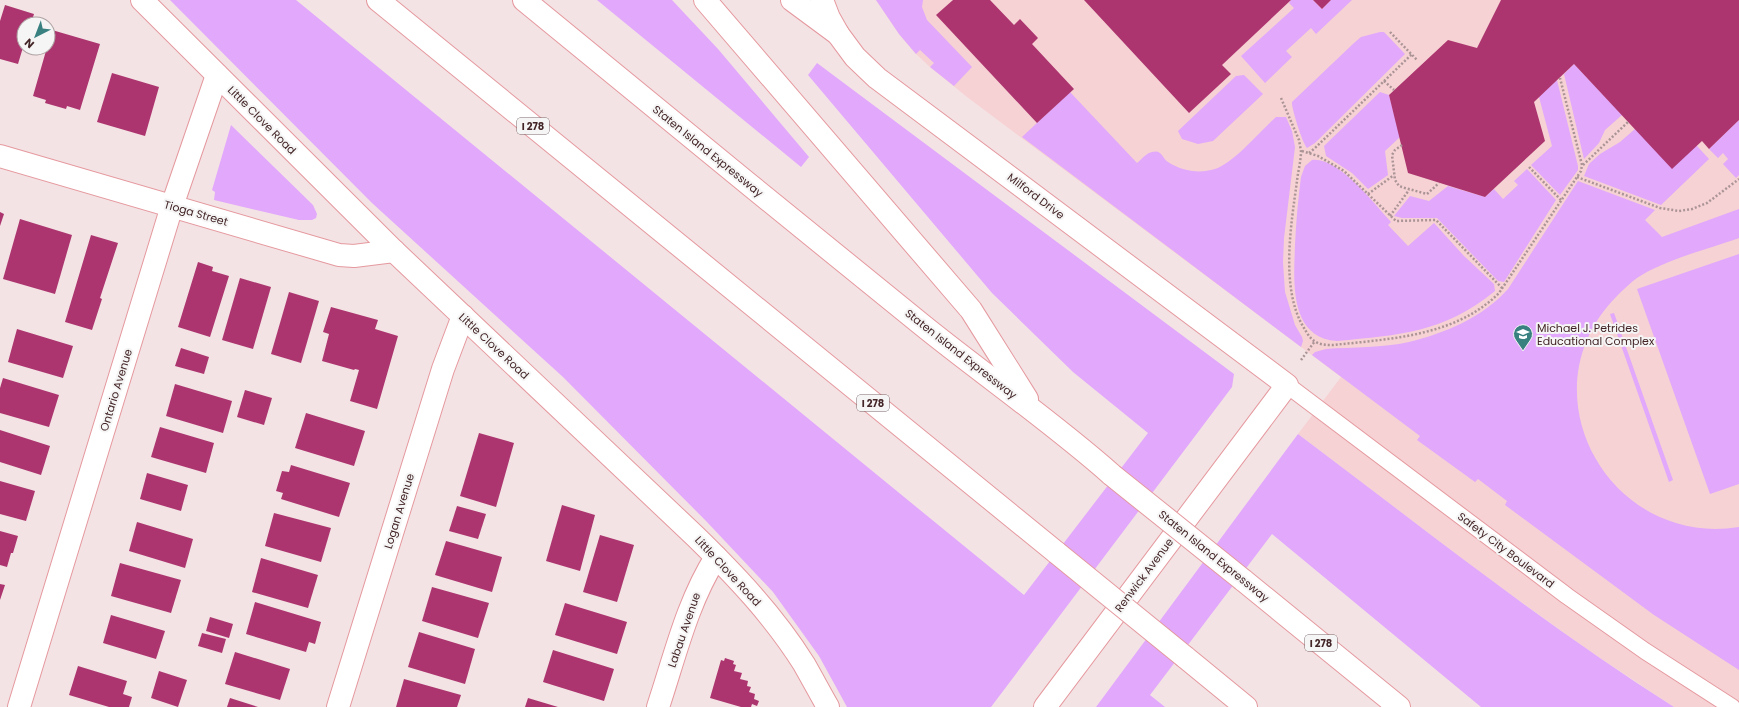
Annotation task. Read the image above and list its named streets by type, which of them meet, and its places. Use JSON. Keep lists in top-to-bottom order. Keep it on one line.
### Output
{"streets":{"main road":["Little Clove Road","I 278","Staten Island Expressway","Milford Drive","Tioga Street","Ontario Avenue","Logan Avenue","Renwick Avenue","Labau Avenue"],"lane":["Safety City Boulevard"]},"crossings":[["Little Clove Road","Tioga Street"],["Little Clove Road","Ontario Avenue"],["Little Clove Road","Logan Avenue"],["Little Clove Road","Labau Avenue"],["Milford Drive","Safety City Boulevard"],["Milford Drive","Renwick Avenue"],["Tioga Street","Ontario Avenue"],["Safety City Boulevard","Renwick Avenue"]],"places":{"school or university":["Michael J. Petrides Educational Complex"]},"north":"bottom left"}
